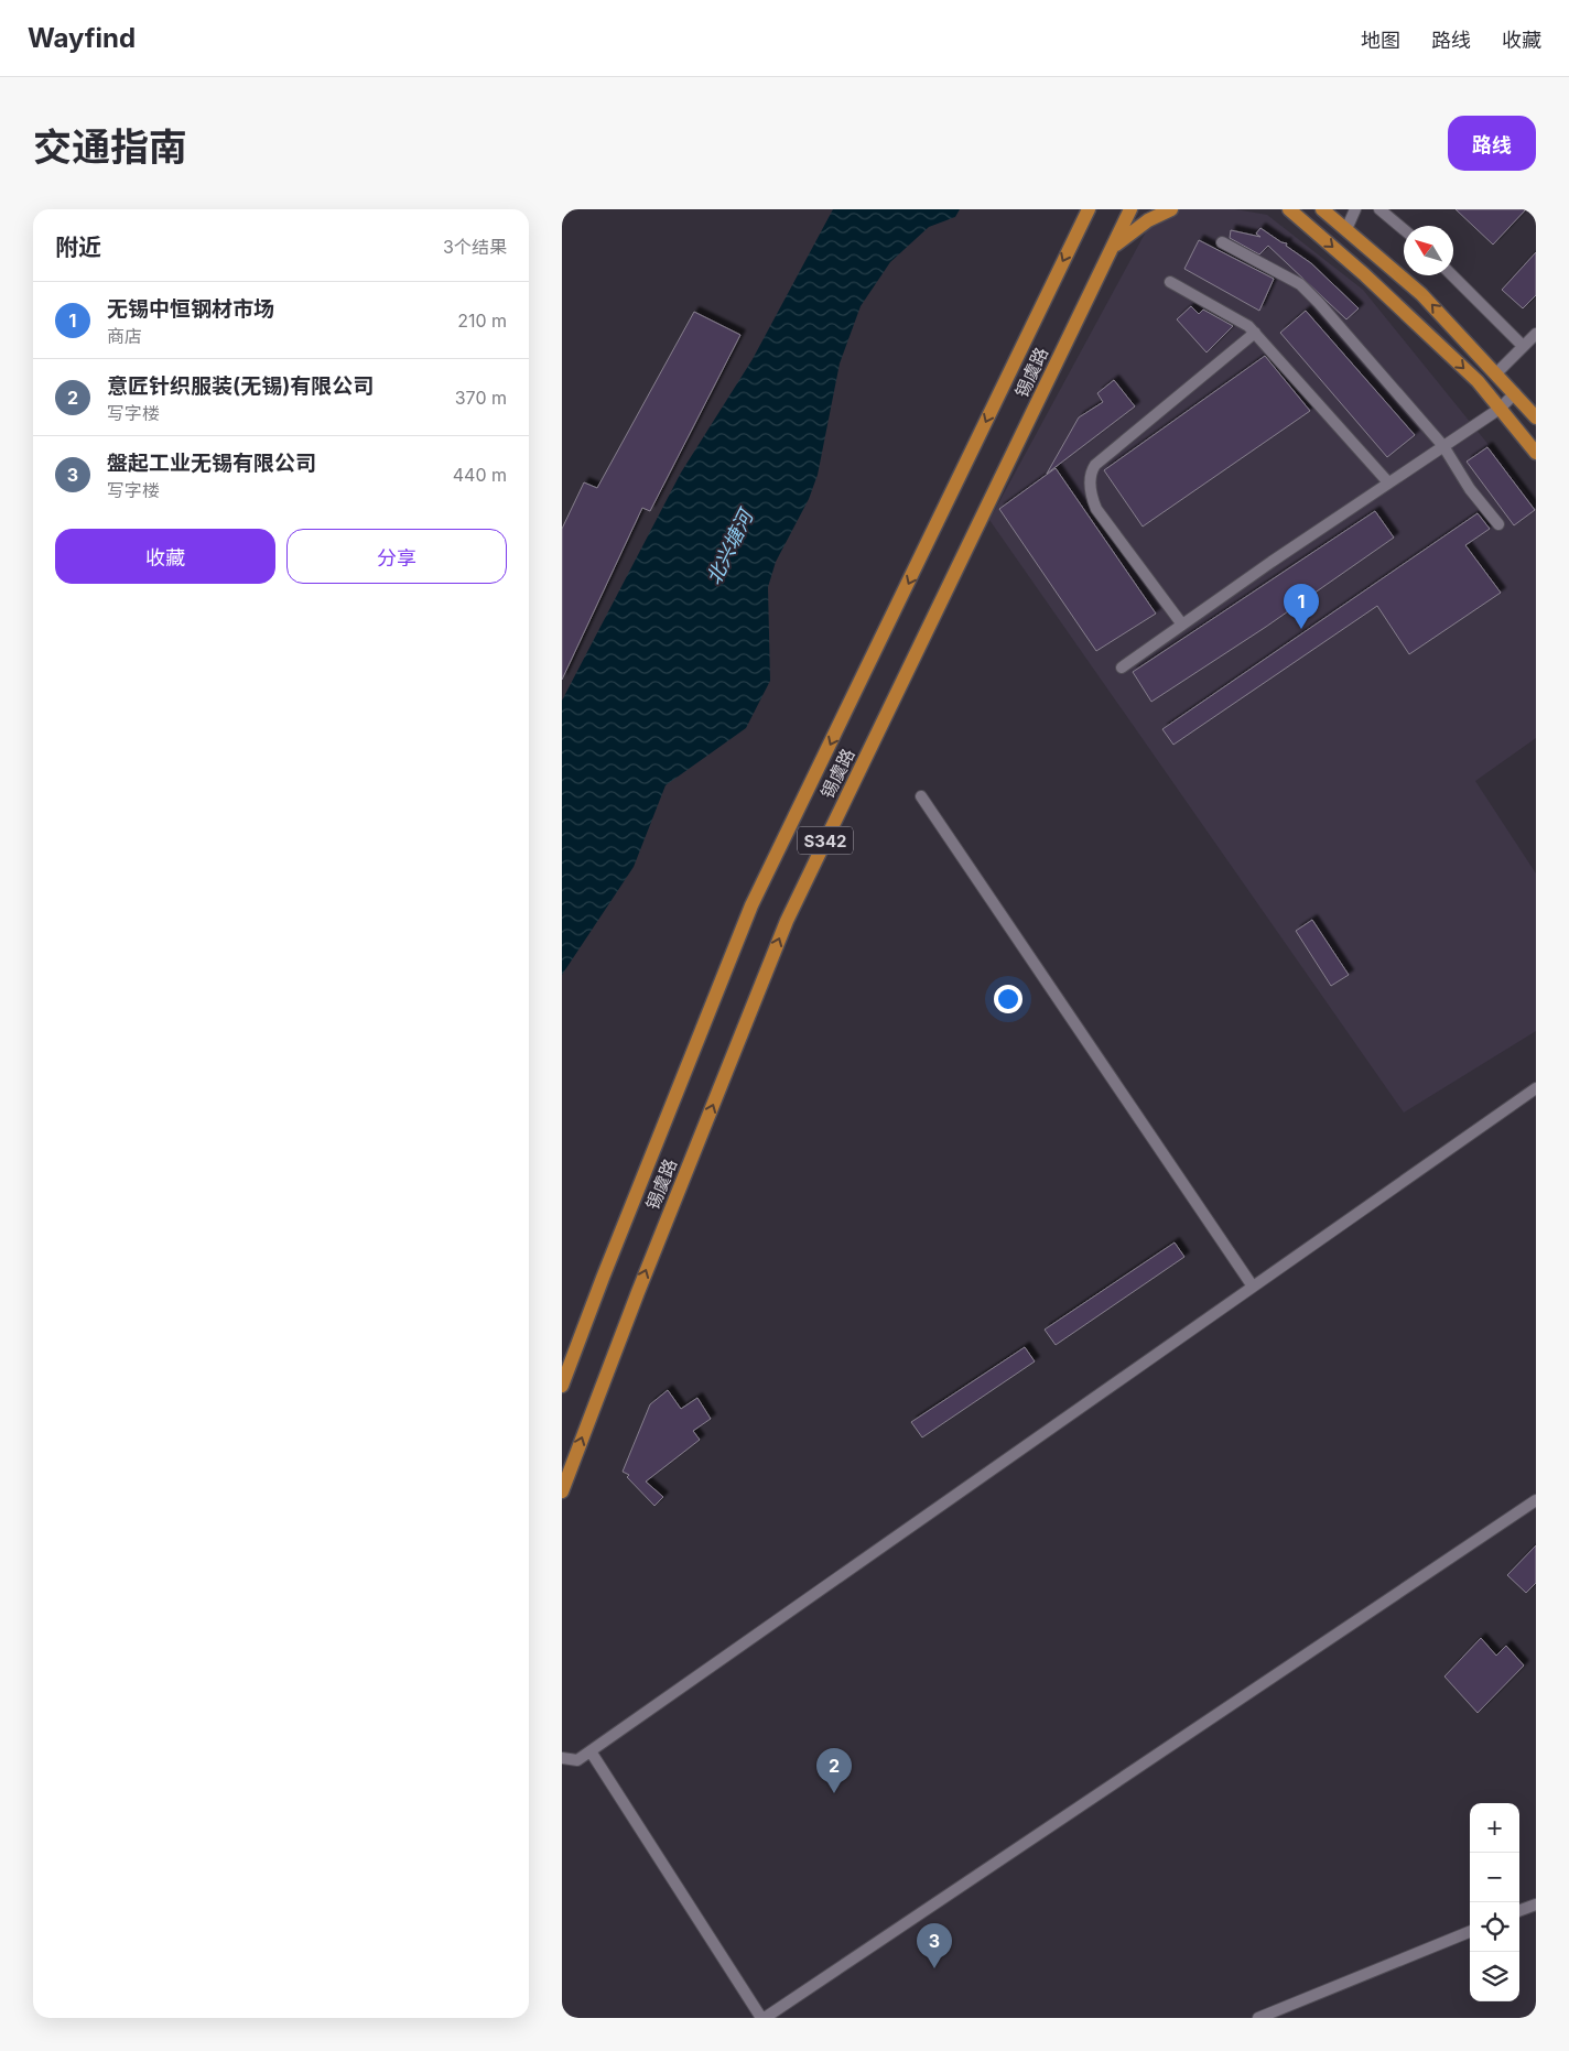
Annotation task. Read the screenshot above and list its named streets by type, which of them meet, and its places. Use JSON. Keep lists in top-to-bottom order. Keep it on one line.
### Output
{"streets":{"main road":["锡虞路","S342"]},"water":["北兴塘河"],"north":"top left","page":{"header":"Wayfind","nav":["地图","路线","收藏"],"title":"交通指南","buttons":["路线",["收藏","分享"]],"heading":["附近","3个结果"],"list":[{"mark":"1","name":"无锡中恒钢材市场","note":"商店","value":"210 m"},{"mark":"2","name":"意匠针织服装(无锡)有限公司","note":"写字楼","value":"370 m"},{"mark":"3","name":"盤起工业无锡有限公司","note":"写字楼","value":"440 m"}],"pins":["1","2","3"],"map_buttons":["+","−"]}}
